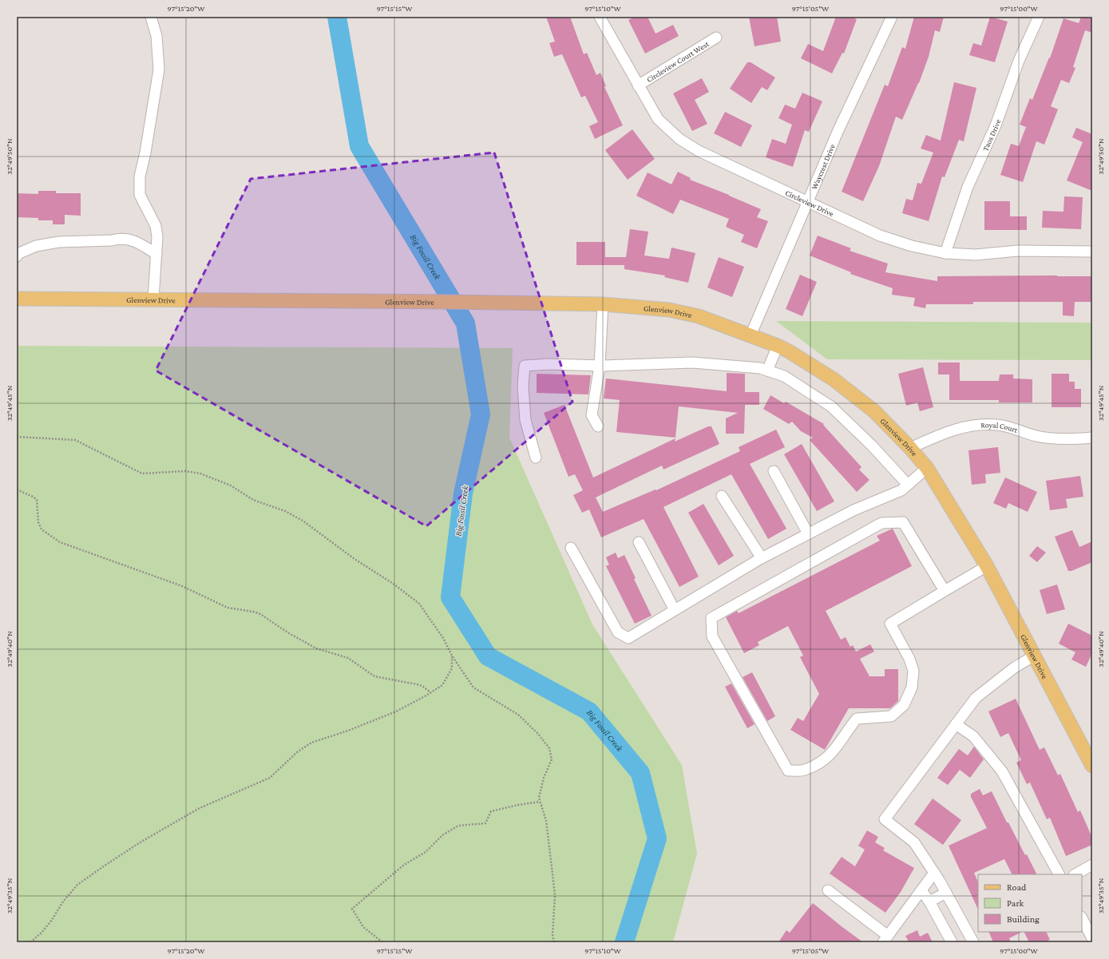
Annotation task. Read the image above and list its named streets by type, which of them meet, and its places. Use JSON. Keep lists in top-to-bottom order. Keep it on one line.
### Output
{"streets":{"main road":["Glenview Drive"],"street":["Circleview Court West","Taos Drive","Waycrest Drive","Circleview Drive","Royal Court"]},"crossings":[["Circleview Court West","Circleview Drive"],["Taos Drive","Circleview Drive"],["Waycrest Drive","Circleview Drive"],["Waycrest Drive","Glenview Drive"],["Glenview Drive","Royal Court"]],"water":["Big Fossil Creek"],"legend":["Road","Park","Building"],"coordinates":["97°15'20\"W","97°15'15\"W","97°15'10\"W","97°15'05\"W","97°15'00\"W","32°49'50\"N","32°49'45\"N","32°49'40\"N","32°49'35\"N"]}
